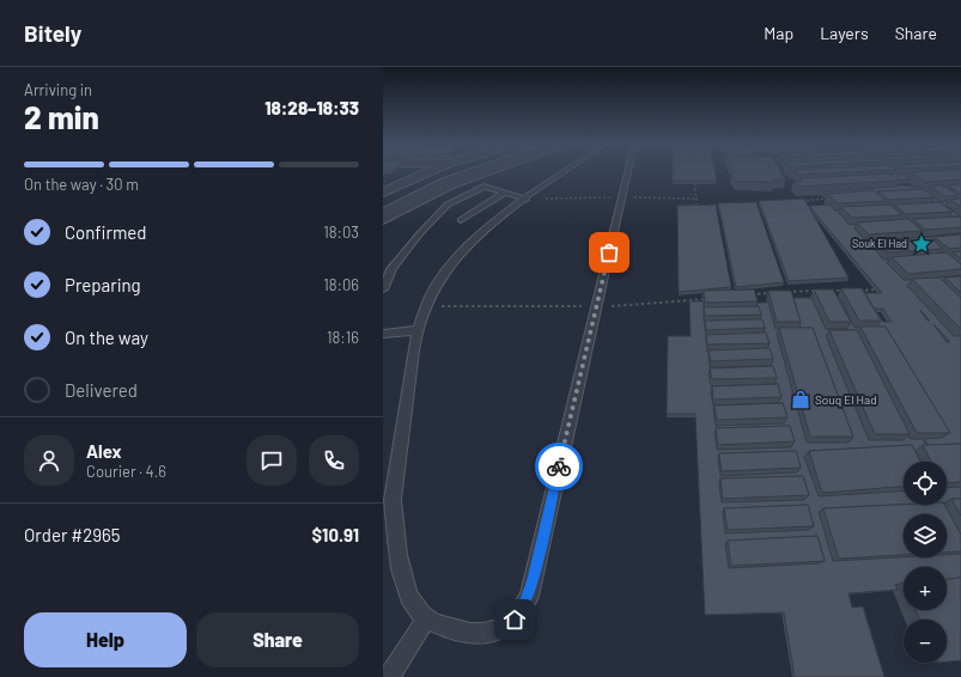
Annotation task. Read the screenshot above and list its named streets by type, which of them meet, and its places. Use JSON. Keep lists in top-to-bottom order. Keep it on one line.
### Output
{"places":{"place":["Souk El Had"],"shop":["Souq El Had"]},"page":{"header":"Bitely","nav":["Map","Layers","Share"],"heading":["2 min","Arriving in","18:28–18:33"],"panel":["Alex","Courier · 4.6","Order #2965","$10.91"],"bar":"On the way · 30 m","list":[["Confirmed","18:03"],["Preparing","18:06"],["On the way","18:16"],"Delivered"],"map_buttons":["+","−"],"buttons":["Help","Share"]}}
